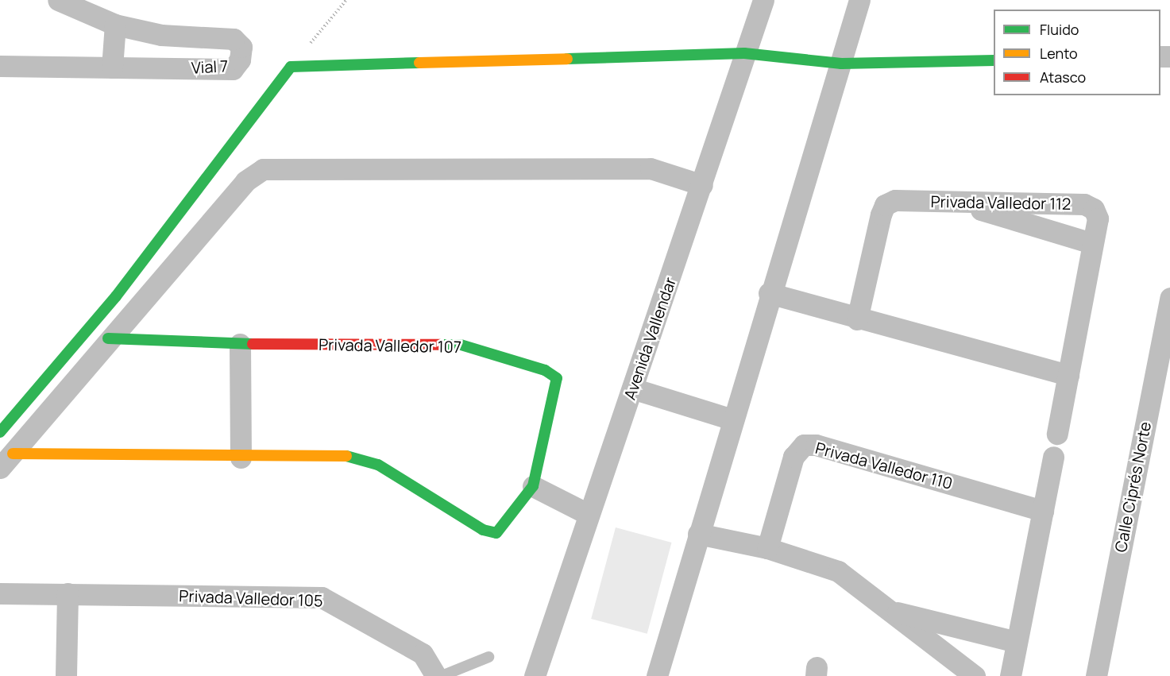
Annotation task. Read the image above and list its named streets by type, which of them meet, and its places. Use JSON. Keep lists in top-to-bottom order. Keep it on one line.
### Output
{"streets":{"street":["Vial 7","Privada Valledor 112","Avenida Vallendar","Privada Valledor 107","Privada Valledor 110","Calle Ciprés Norte","Privada Valledor 105"]},"crossings":[["Avenida Vallendar","Privada Valledor 107"]],"legend":["Fluido","Lento","Atasco"]}
